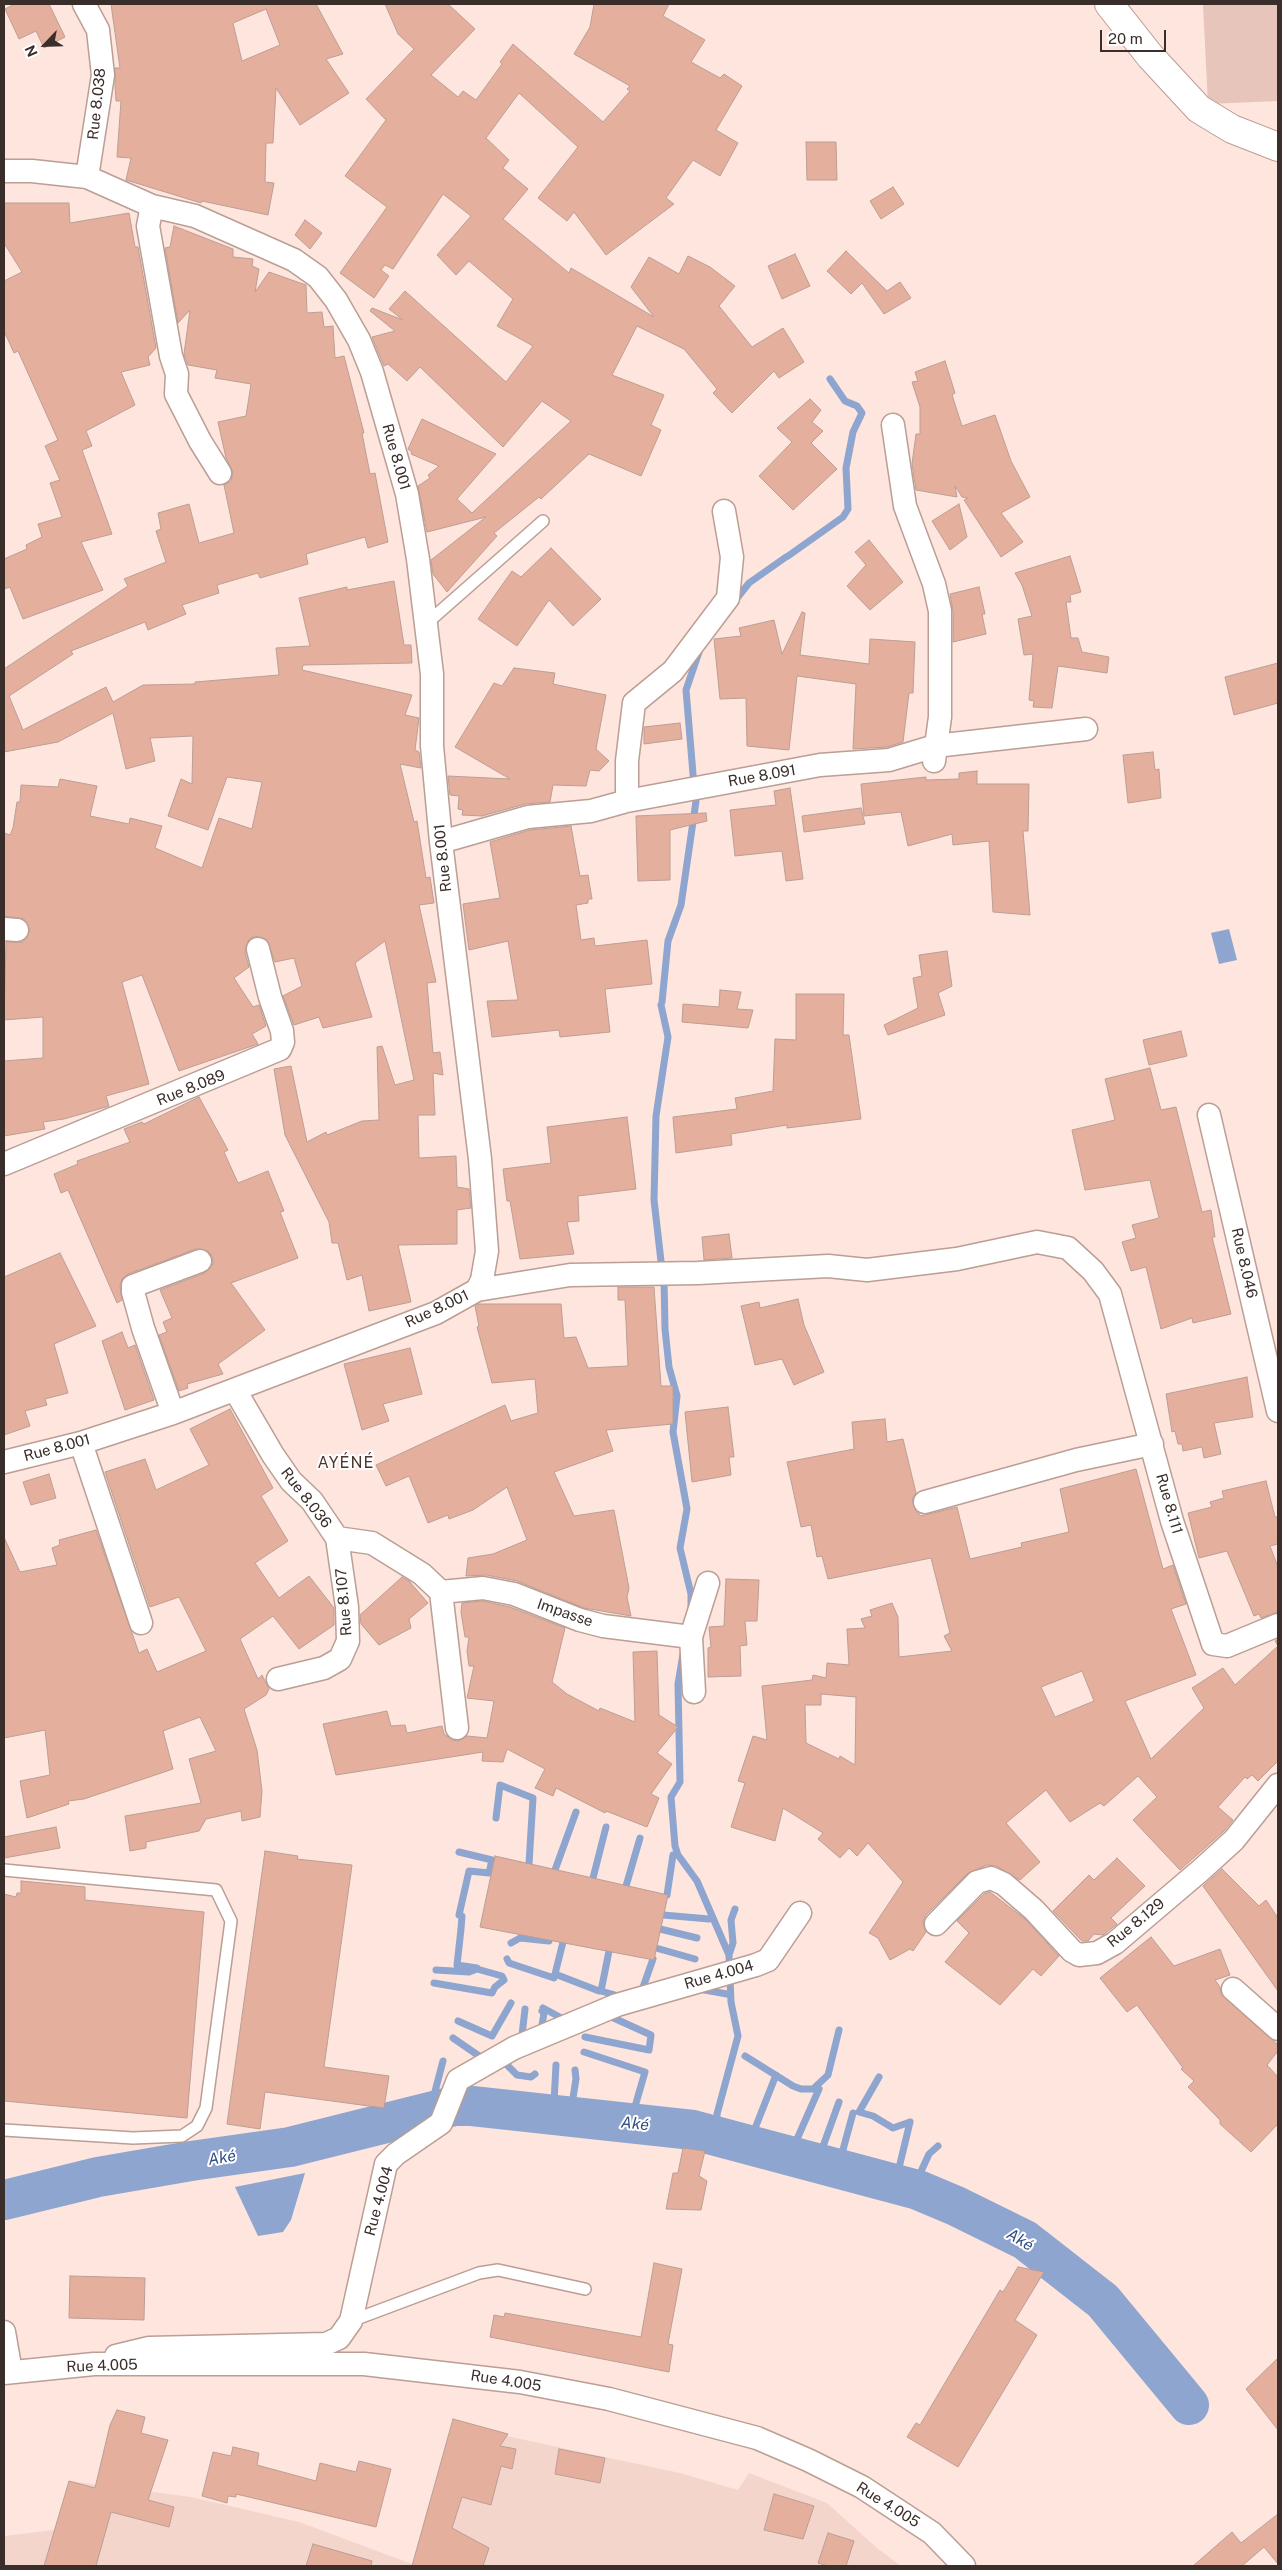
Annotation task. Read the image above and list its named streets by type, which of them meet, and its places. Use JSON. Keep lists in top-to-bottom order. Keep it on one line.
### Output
{"streets":{"street":["Rue 8.038","Rue 8.001","Rue 8.091","Rue 8.089","Rue 8.046","Rue 8.036","Rue 8.111","Rue 8.107","Impasse","Rue 8.129","Rue 4.004","Rue 4.005"]},"crossings":[["Rue 8.038","Rue 8.001"],["Rue 8.001","Rue 8.091"],["Rue 8.001","Rue 8.036"],["Rue 8.001","Rue 8.111"],["Rue 8.036","Rue 8.107"],["Rue 8.036","Impasse"],["Rue 4.004","Rue 4.005"]],"districts":["AYÉNÉ"],"water":["Aké"],"scale_bar":"20 m","north":"bottom left"}
